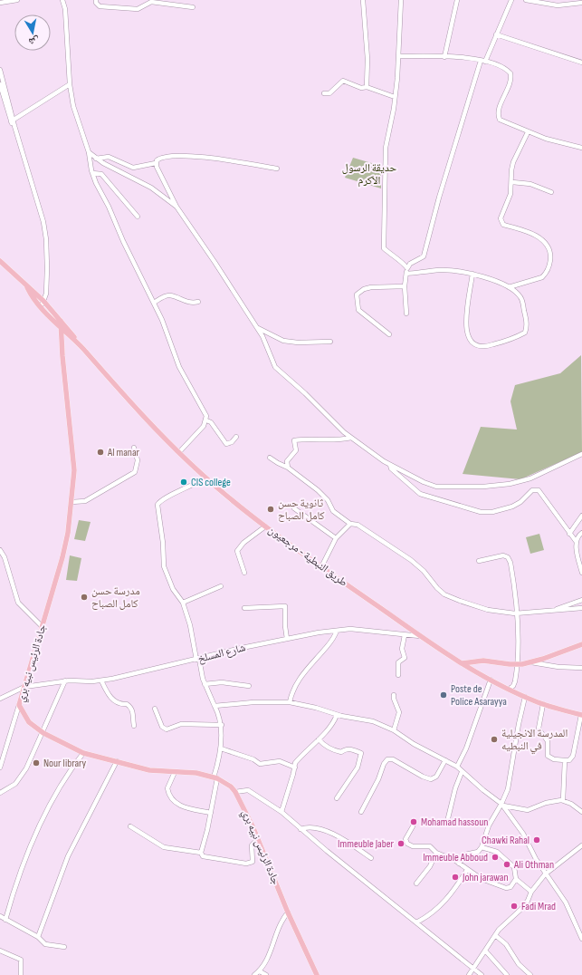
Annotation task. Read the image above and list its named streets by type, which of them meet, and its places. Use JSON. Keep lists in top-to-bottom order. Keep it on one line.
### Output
{"streets":{"main road":["طريق النبطية - مرجعيون","جادة الرئيس نبيه بري"],"street":["شارع المسلخ"]},"crossings":[["طريق النبطية - مرجعيون","شارع المسلخ"],["طريق النبطية - مرجعيون","جادة الرئيس نبيه بري"],["شارع المسلخ","جادة الرئيس نبيه بري"]],"parks":["حديقة الرسول الأكرم"],"places":["Al manar","CIS college","ثانوية حسن كامل الصباح","مدرسة حسن كامل الصباح","Poste de Police Asarayya","المدرسة الانجيلية في النبطيه","Nour library","Mohamad hassoun","Chawki Rahal","Immeuble Jaber","Immeuble Abboud","Ali Othman","John jarawan","Fadi Mrad"],"north":"bottom"}
